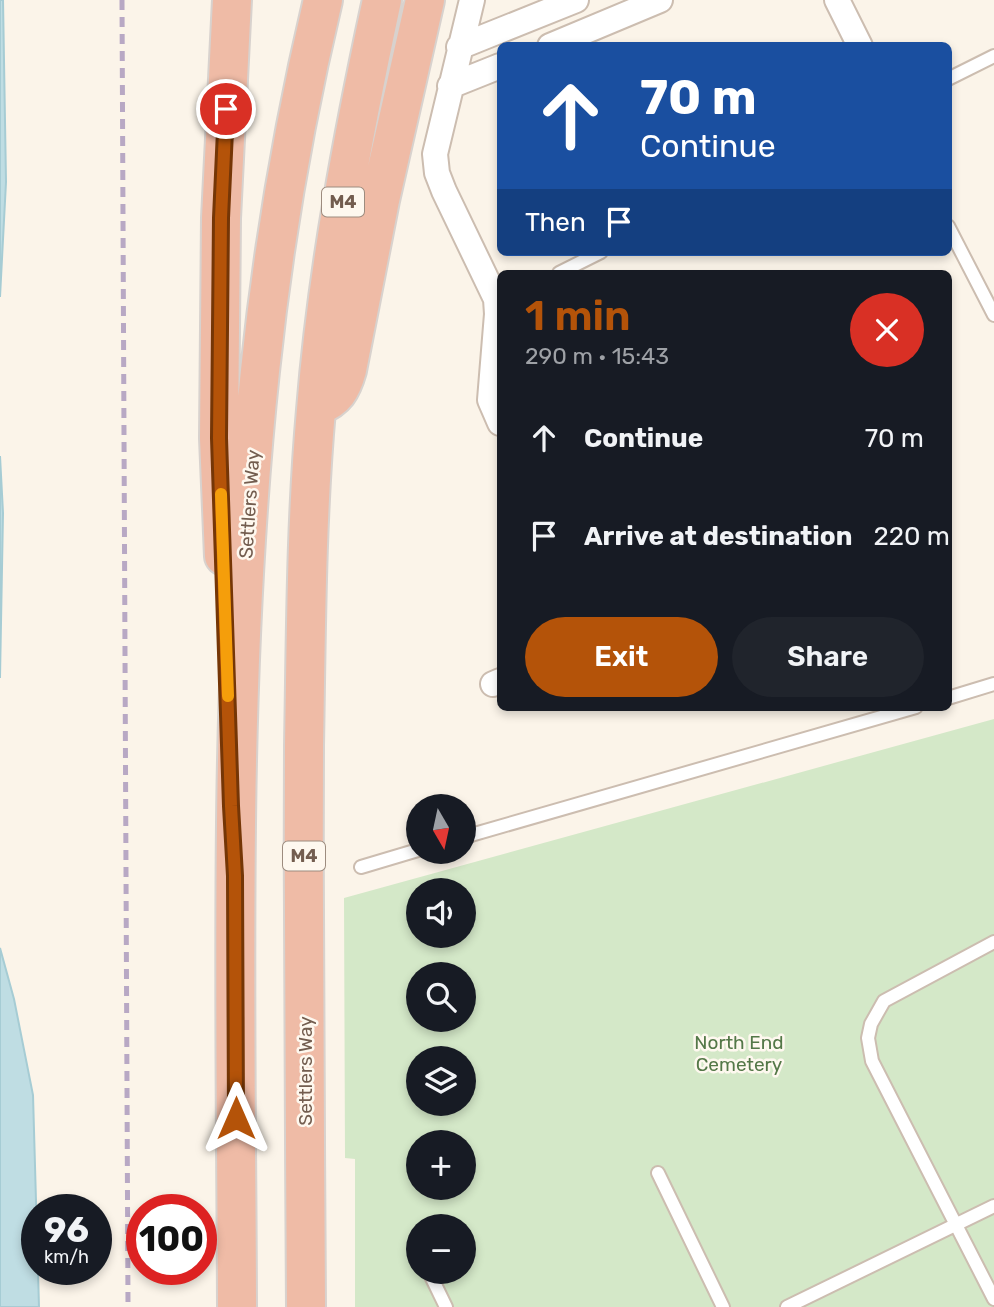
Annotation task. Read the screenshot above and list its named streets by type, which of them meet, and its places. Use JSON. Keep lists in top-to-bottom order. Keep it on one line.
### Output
{"streets":{"highway":["M4","Settlers Way"]},"parks":["North End Cemetery"],"north":"bottom","page":{"turn":["70 m","Continue"],"then":"Then","heading":["1 min","290 m · 15:43"],"list":[{"name":"Continue","value":"70 m"},{"name":"Arrive at destination","value":"220 m"}],"buttons":["Exit","Share"],"map_buttons":["+","−"],"speed":"96 km/h","limit":"100"}}
